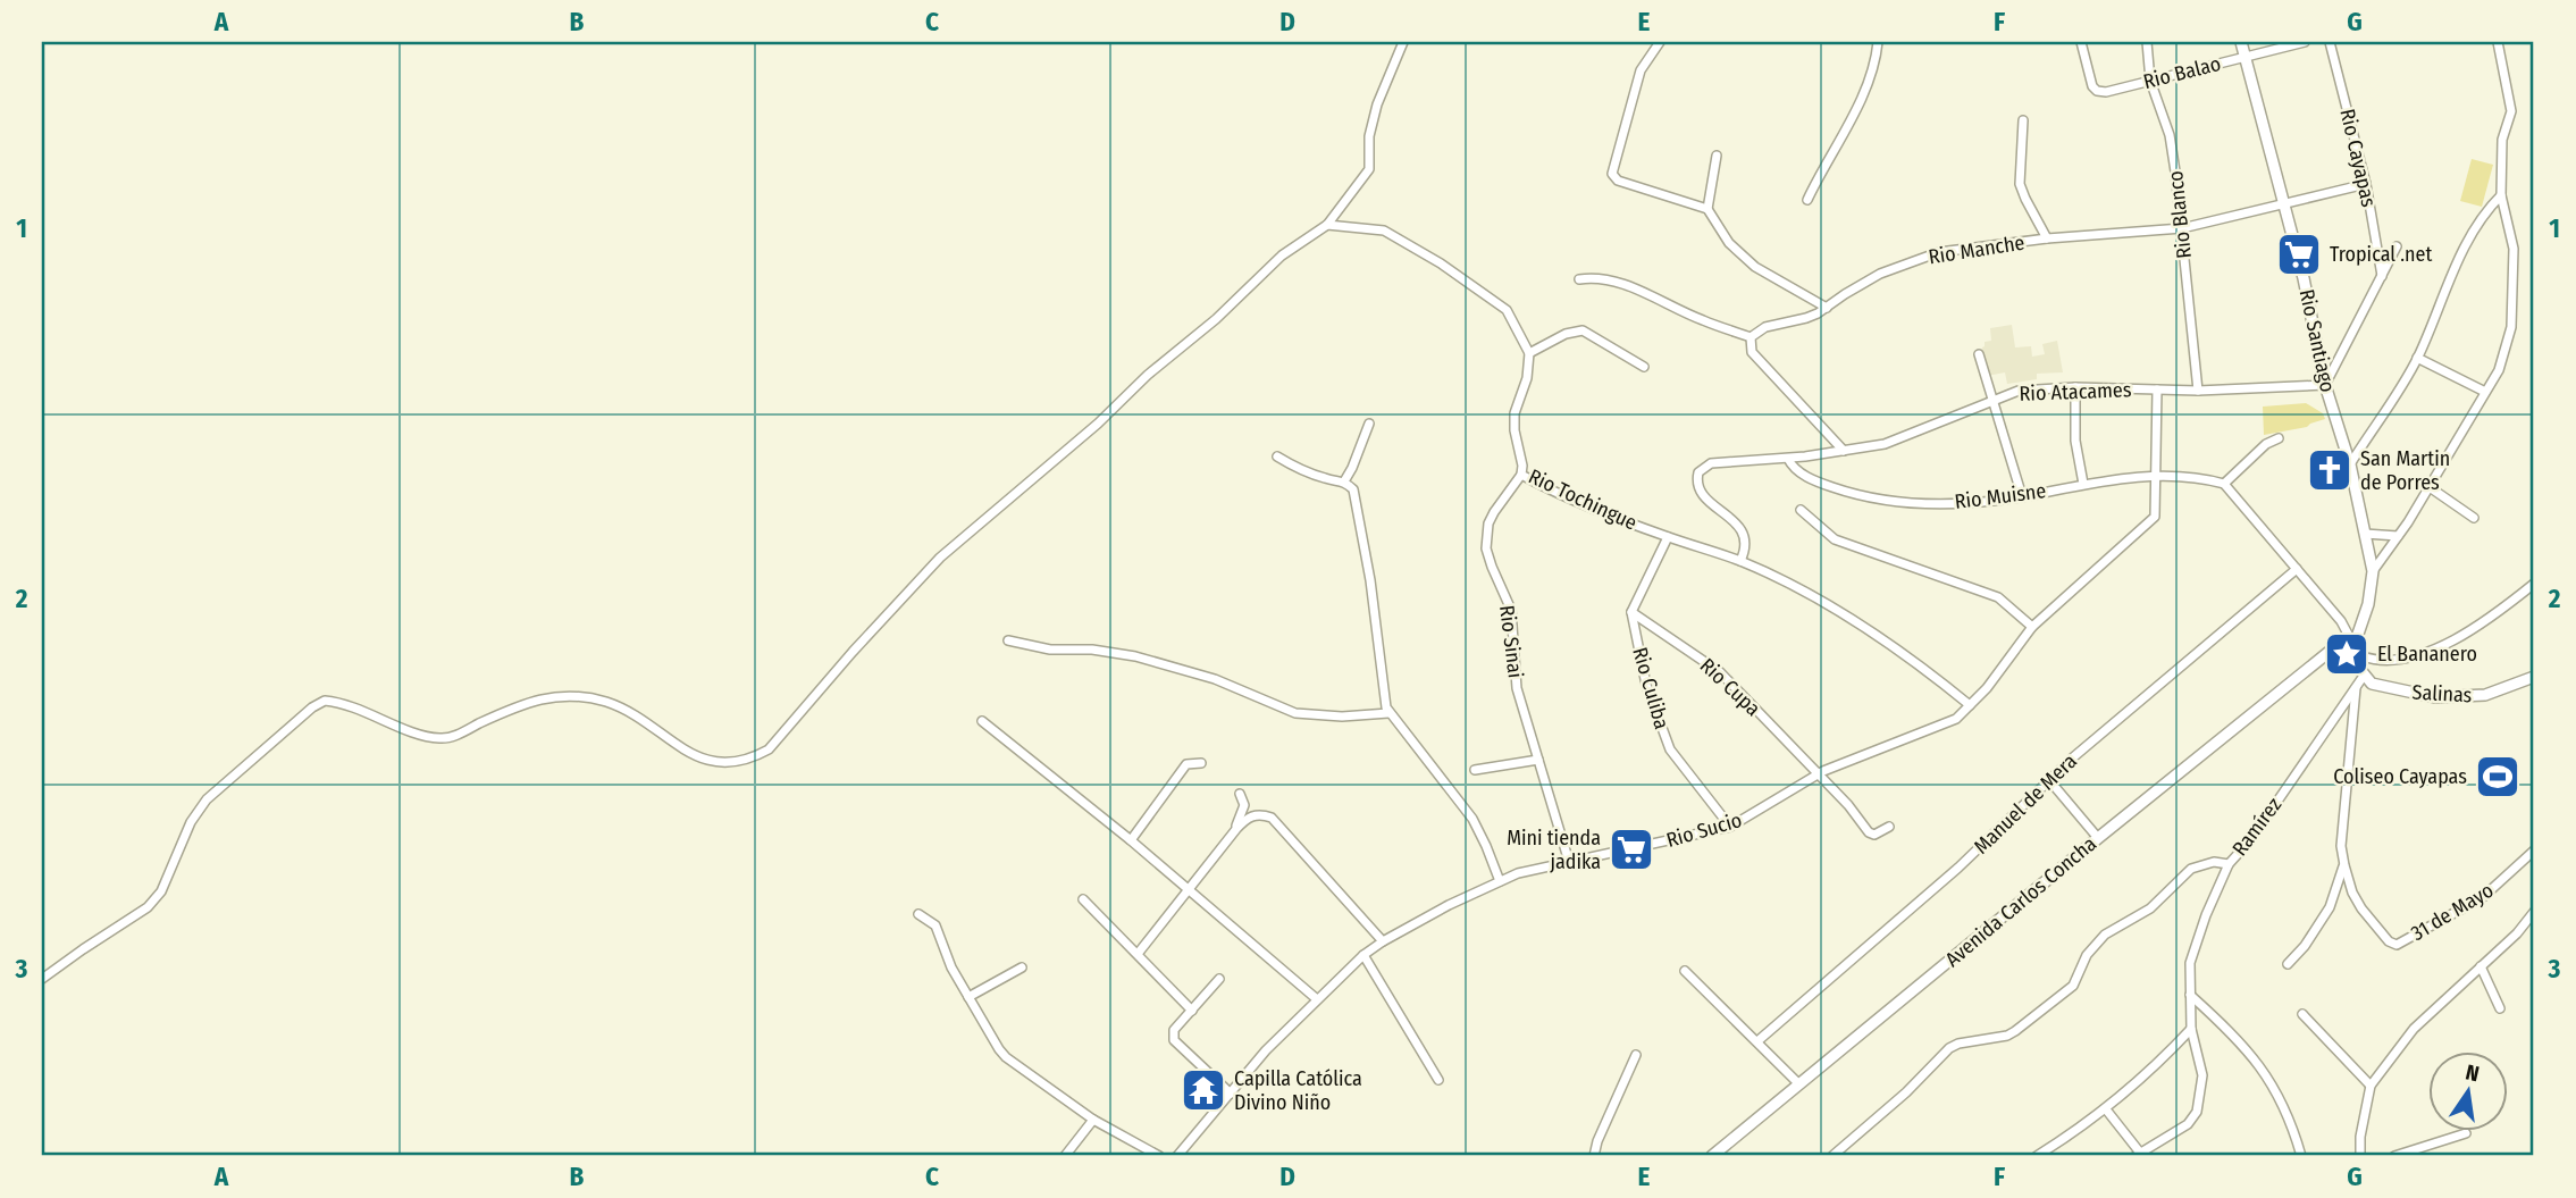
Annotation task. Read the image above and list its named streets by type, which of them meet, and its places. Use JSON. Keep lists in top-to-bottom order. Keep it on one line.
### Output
{"streets":{"street":["Rio Balao","Rio Cayapas","Rio Blanco","Rio Manche","Rio Santiago","Rio Atacames","Rio Muisne","Rio Tochingue","Rio Sinai","Rio Cupa","Rio Culiba","Salinas","Manuel de Mera","Ramírez","Rio Sucio","Avenida Carlos Concha","31 de Mayo"]},"crossings":[["Rio Balao","Rio Blanco"],["Rio Balao","Rio Santiago"],["Rio Cayapas","Rio Manche"],["Rio Blanco","Rio Manche"],["Rio Blanco","Rio Atacames"],["Rio Manche","Rio Santiago"],["Rio Santiago","Rio Atacames"],["Rio Santiago","Avenida Carlos Concha"],["Rio Atacames","Rio Muisne"],["Rio Atacames","Rio Tochingue"],["Rio Atacames","Rio Sucio"],["Rio Muisne","Rio Sucio"],["Rio Tochingue","Rio Sinai"],["Rio Tochingue","Rio Sucio"],["Rio Sinai","Rio Sucio"],["Rio Cupa","Rio Culiba"],["Rio Cupa","Rio Sucio"],["Rio Culiba","Rio Sucio"],["Salinas","Ramírez"],["Ramírez","31 de Mayo"]],"places":{"supermarket":["Tropical .net","Mini tienda jadika"],"church":["San Martin de Porres"],"place":["El Bananero"],"sports":["Coliseo Cayapas"],"temple":["Capilla Católica Divino Niño"]},"north":"top","grid":{"columns":["A","B","C","D","E","F","G"],"rows":["1","2","3"]}}
